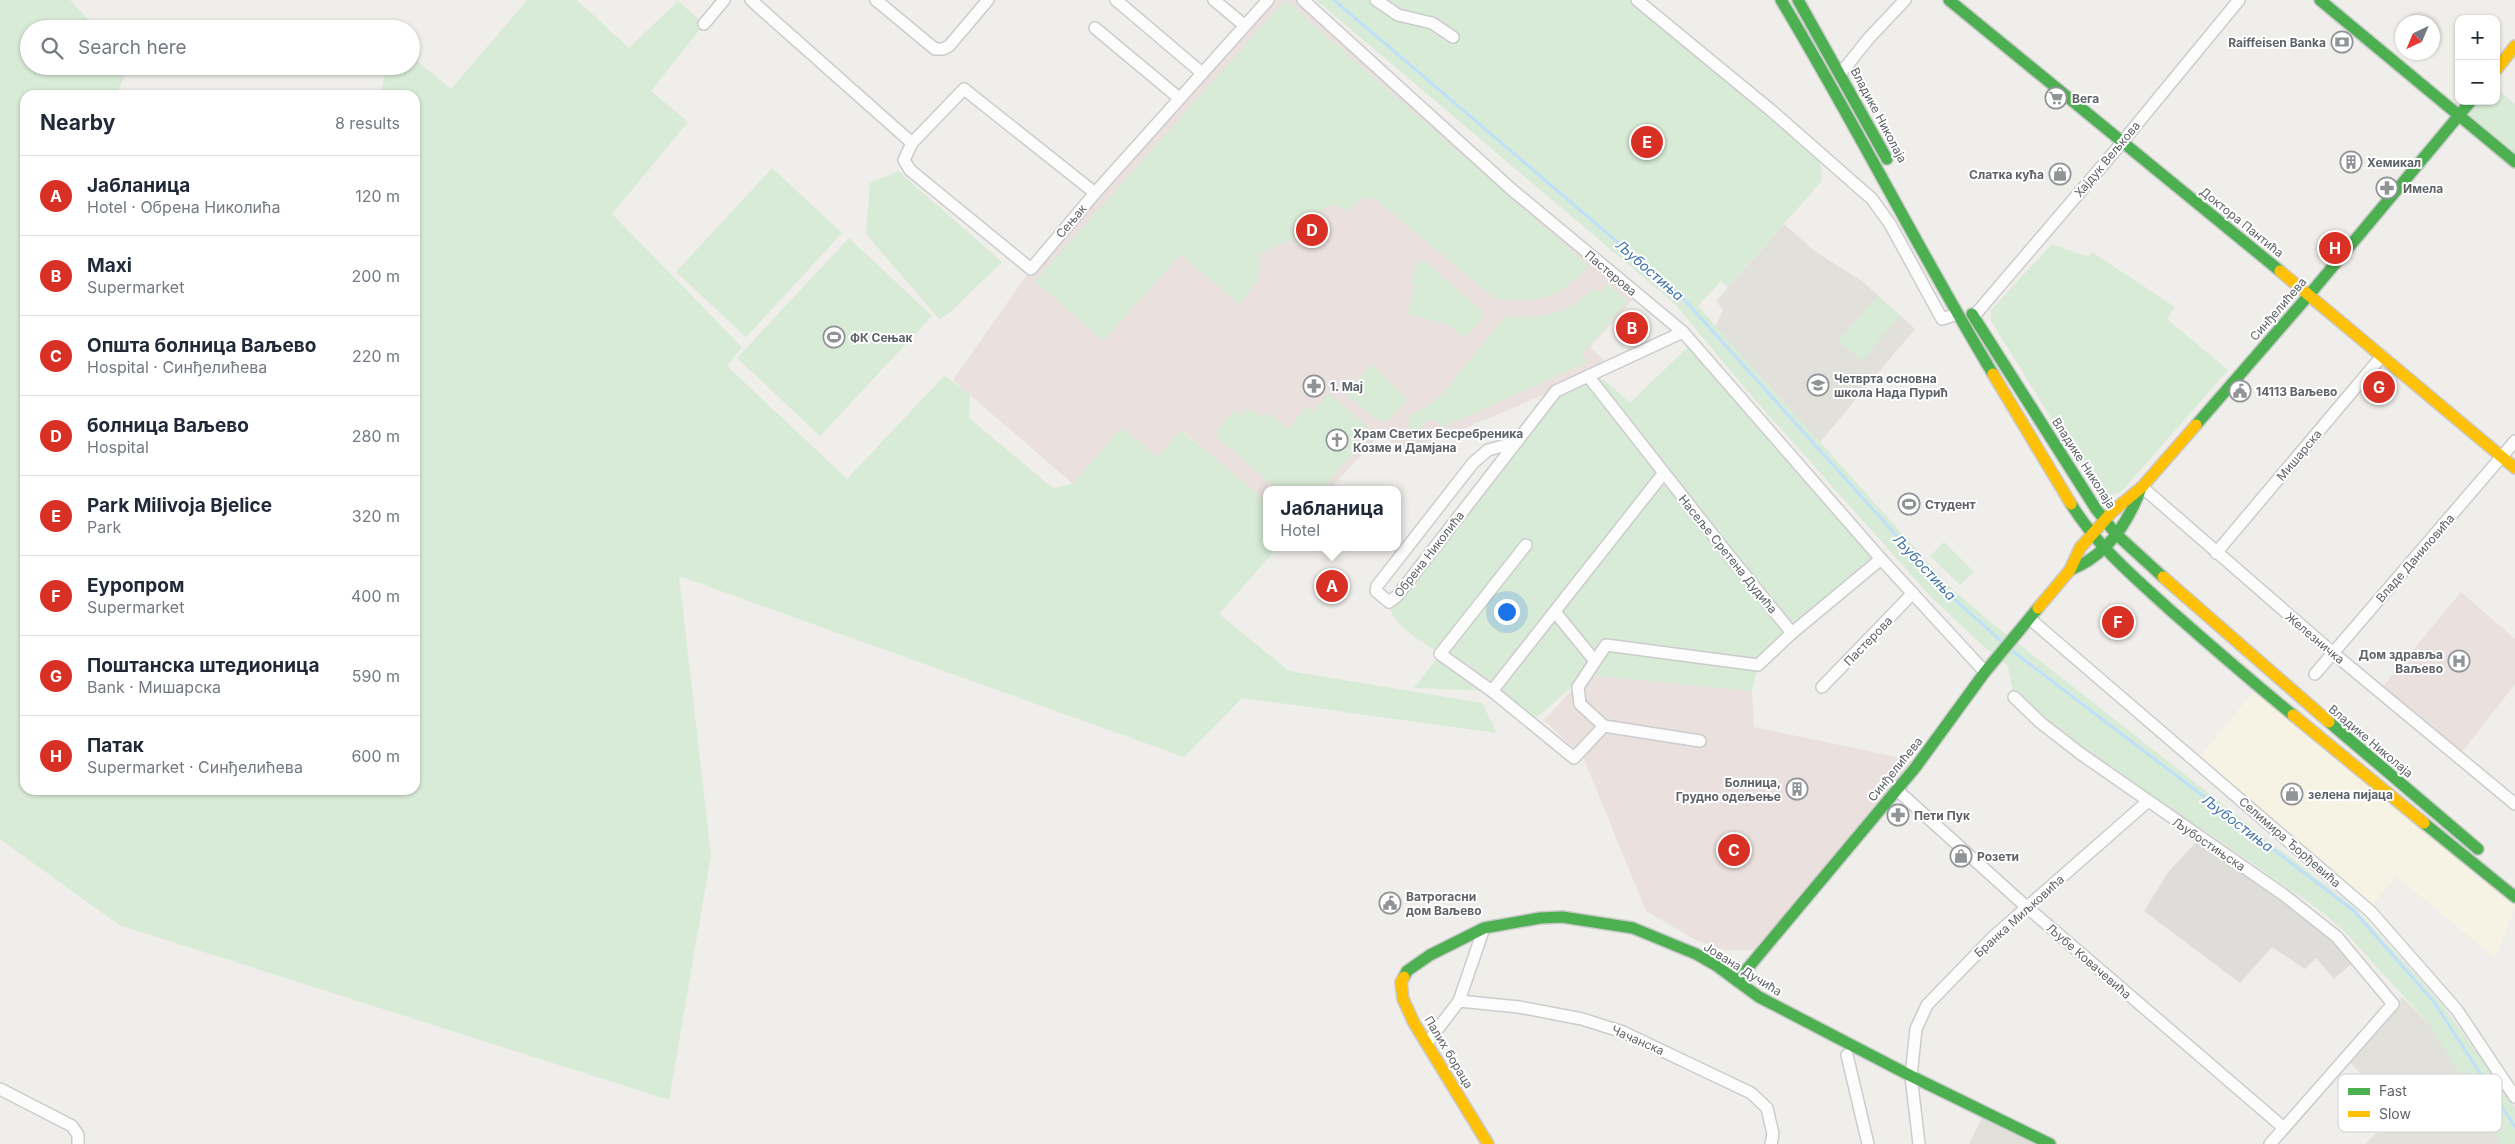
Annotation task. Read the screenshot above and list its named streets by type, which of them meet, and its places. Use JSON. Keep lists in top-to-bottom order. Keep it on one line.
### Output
{"streets":{"main road":["Владике Николаја","Доктора Пантића","Синђелићева","Јована Дучића","Палих бораца"],"street":["Хајдук Вељкова","Сењак","Пастерова","Мишарска","Обрена Николића","Насеље Сретена Дудића","Владе Даниловића","Железничка","Селимира Ђорђевића","Љубостињска","Бранка Миљковића","Љубе Ковачевића","Чачанска"]},"crossings":[["Владике Николаја","Хајдук Вељкова"],["Владике Николаја","Синђелићева"],["Хајдук Вељкова","Доктора Пантића"],["Доктора Пантића","Синђелићева"],["Доктора Пантића","Мишарска"],["Доктора Пантића","Владе Даниловића"],["Пастерова","Синђелићева"],["Пастерова","Обрена Николића"],["Синђелићева","Железничка"],["Синђелићева","Селимира Ђорђевића"],["Синђелићева","Љубе Ковачевића"],["Синђелићева","Јована Дучића"],["Мишарска","Железничка"],["Обрена Николића","Насеље Сретена Дудића"],["Владе Даниловића","Железничка"],["Љубостињска","Бранка Миљковића"],["Љубостињска","Љубе Ковачевића"],["Бранка Миљковића","Љубе Ковачевића"],["Бранка Миљковића","Јована Дучића"],["Јована Дучића","Палих бораца"]],"water":["Љубостиња"],"places":{"bank":["Raiffeisen Banka"],"supermarket":["Вега"],"building":["Хемикал","Болница, Грудно одељење"],"shop":["Слатка кућа","зелена пијаца","Розети"],"pharmacy":["Имела","1. Мај","Пети Пук"],"sports":["ФК Сењак","Студент"],"school or university":["Четврта основна школа Нада Пурић"],"public building":["14113 Ваљево","Ватрогасни дом Ваљево"],"church":["Храм Светих Бесребреника Козме и Дамјана"],"hospital":["Дом здравља Ваљево"]},"legend":["Fast","Slow"],"north":"bottom left","page":{"map_buttons":["+","−"],"search":"Search here","heading":["Nearby","8 results"],"pins":["E","D","H","B","G","A","F","C"],"list":[{"mark":"A","name":"Јабланица","note":"Hotel · Обрена Николића","value":"120 m"},{"mark":"B","name":"Maxi","note":"Supermarket","value":"200 m"},{"mark":"C","name":"Општа болница Ваљево","note":"Hospital · Синђелићева","value":"220 m"},{"mark":"D","name":"болница Ваљево","note":"Hospital","value":"280 m"},{"mark":"E","name":"Park Milivoja Bjelice","note":"Park","value":"320 m"},{"mark":"F","name":"Еуропром","note":"Supermarket","value":"400 m"},{"mark":"G","name":"Поштанска штедионица","note":"Bank · Мишарска","value":"590 m"},{"mark":"H","name":"Патак","note":"Supermarket · Синђелићева","value":"600 m"}],"popup":["Јабланица","Hotel"]}}
